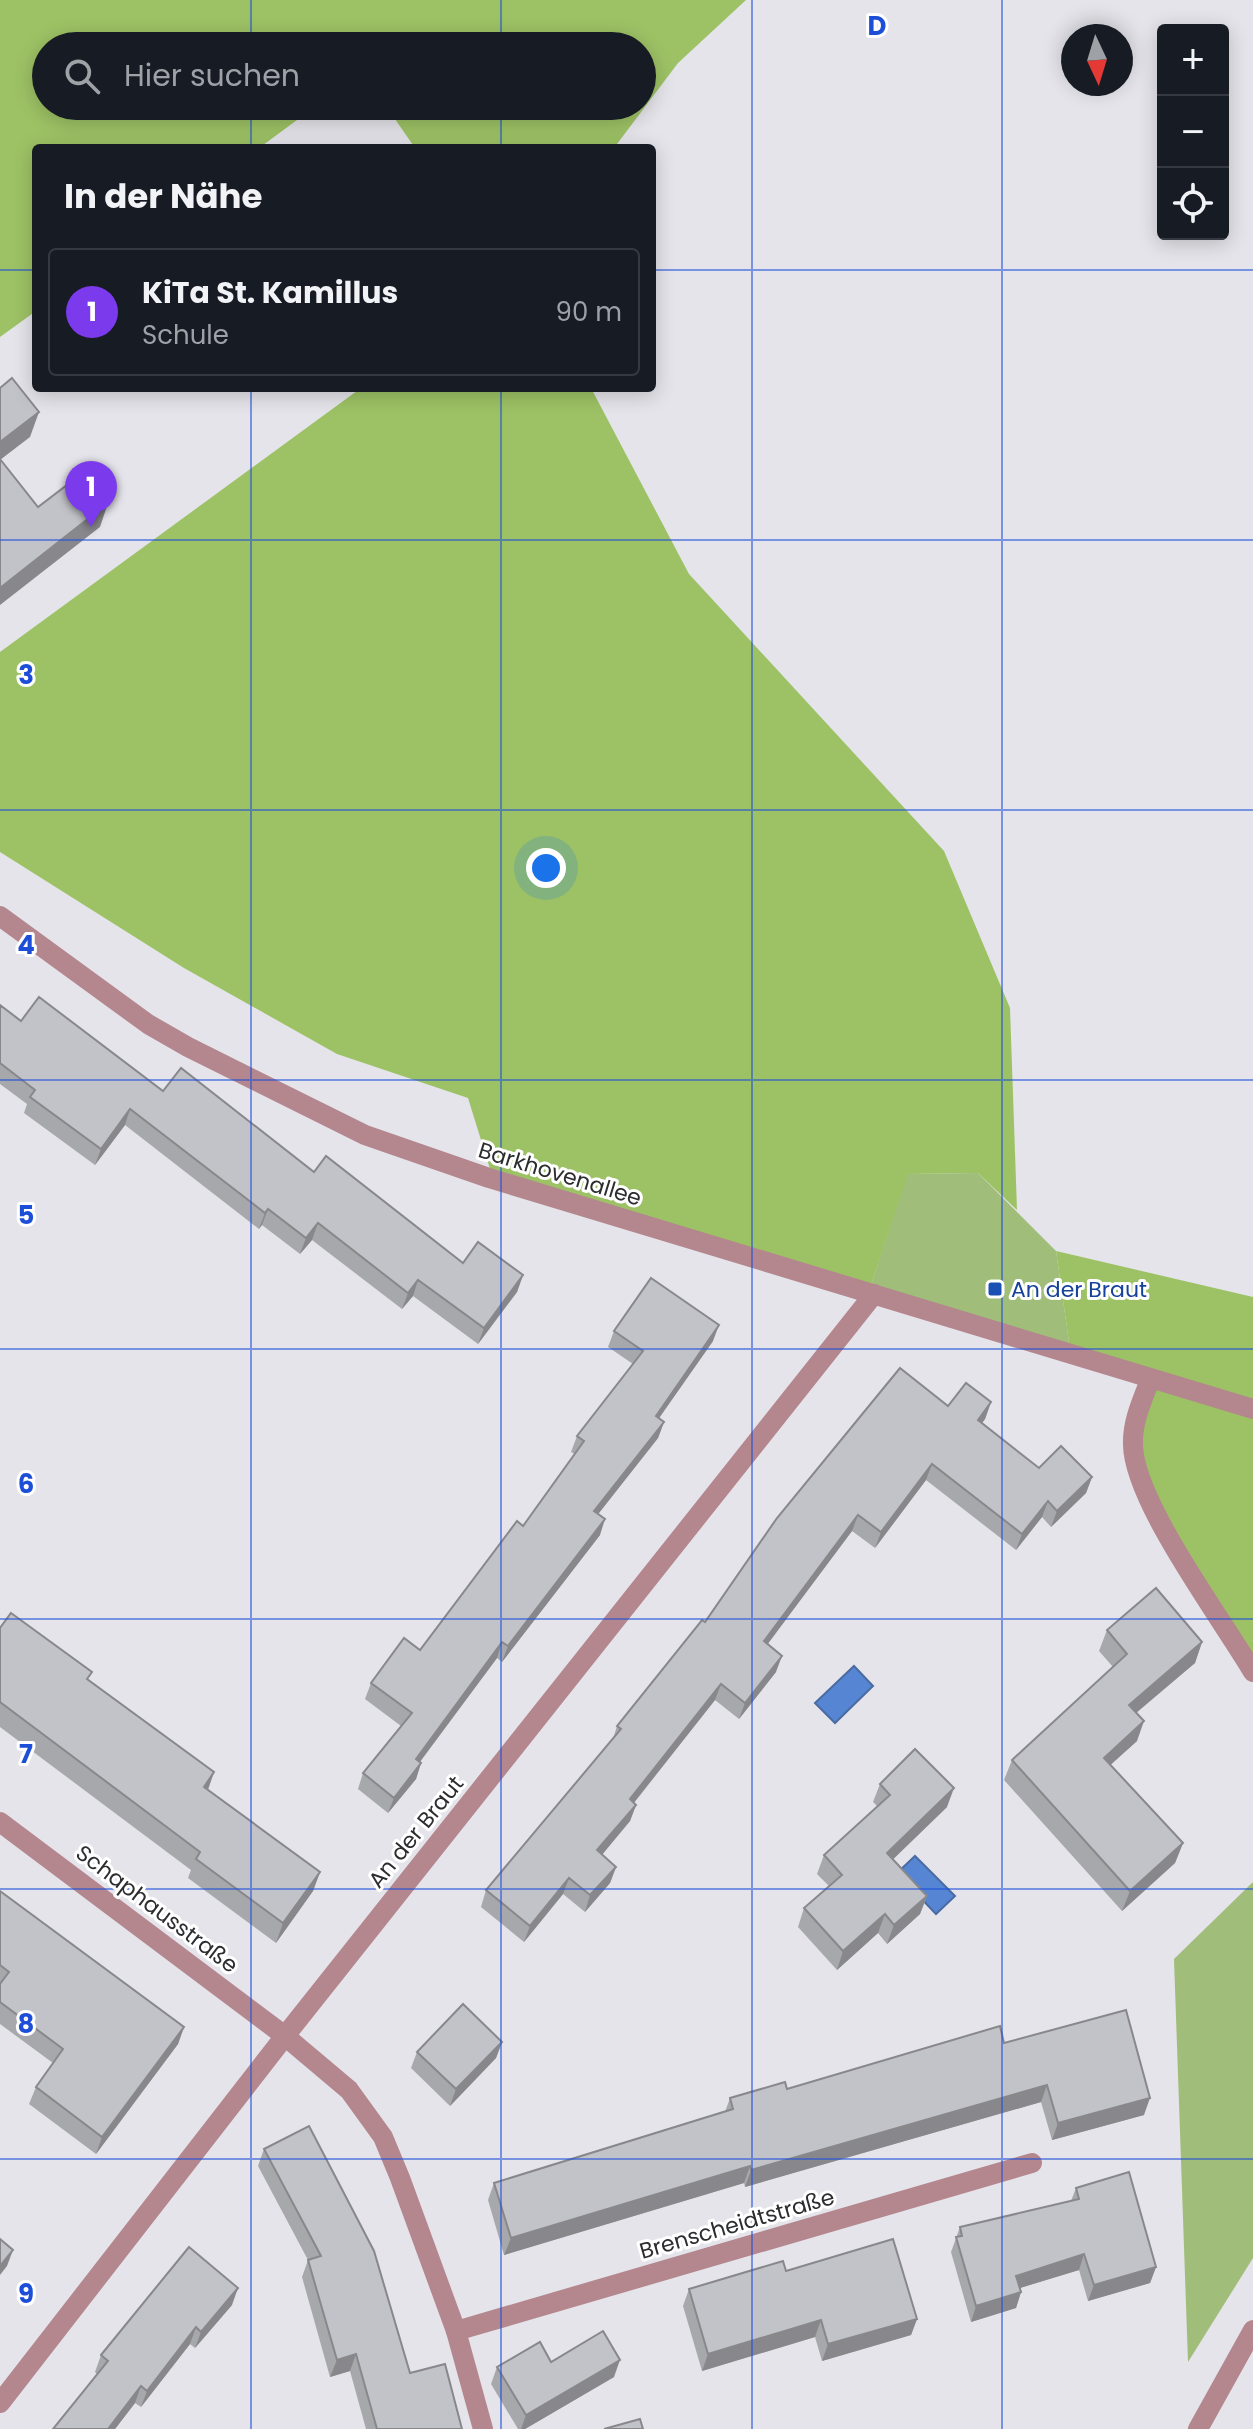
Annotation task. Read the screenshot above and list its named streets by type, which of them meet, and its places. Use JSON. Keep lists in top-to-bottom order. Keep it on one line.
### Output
{"streets":{"street":["Barkhovenallee","An der Braut","Schaphausstraße","Brenscheidtstraße"]},"crossings":[["Barkhovenallee","An der Braut"],["An der Braut","Schaphausstraße"]],"places":{"transit":["An der Braut"]},"north":"bottom","page":{"map_buttons":["+","−"],"search":"Hier suchen","heading":"In der Nähe","list":[{"mark":"1","name":"KiTa St. Kamillus","note":"Schule","value":"90 m"}],"pins":"1"},"grid":{"columns":["D"],"rows":["3","4","5","6","7","8","9"]}}
